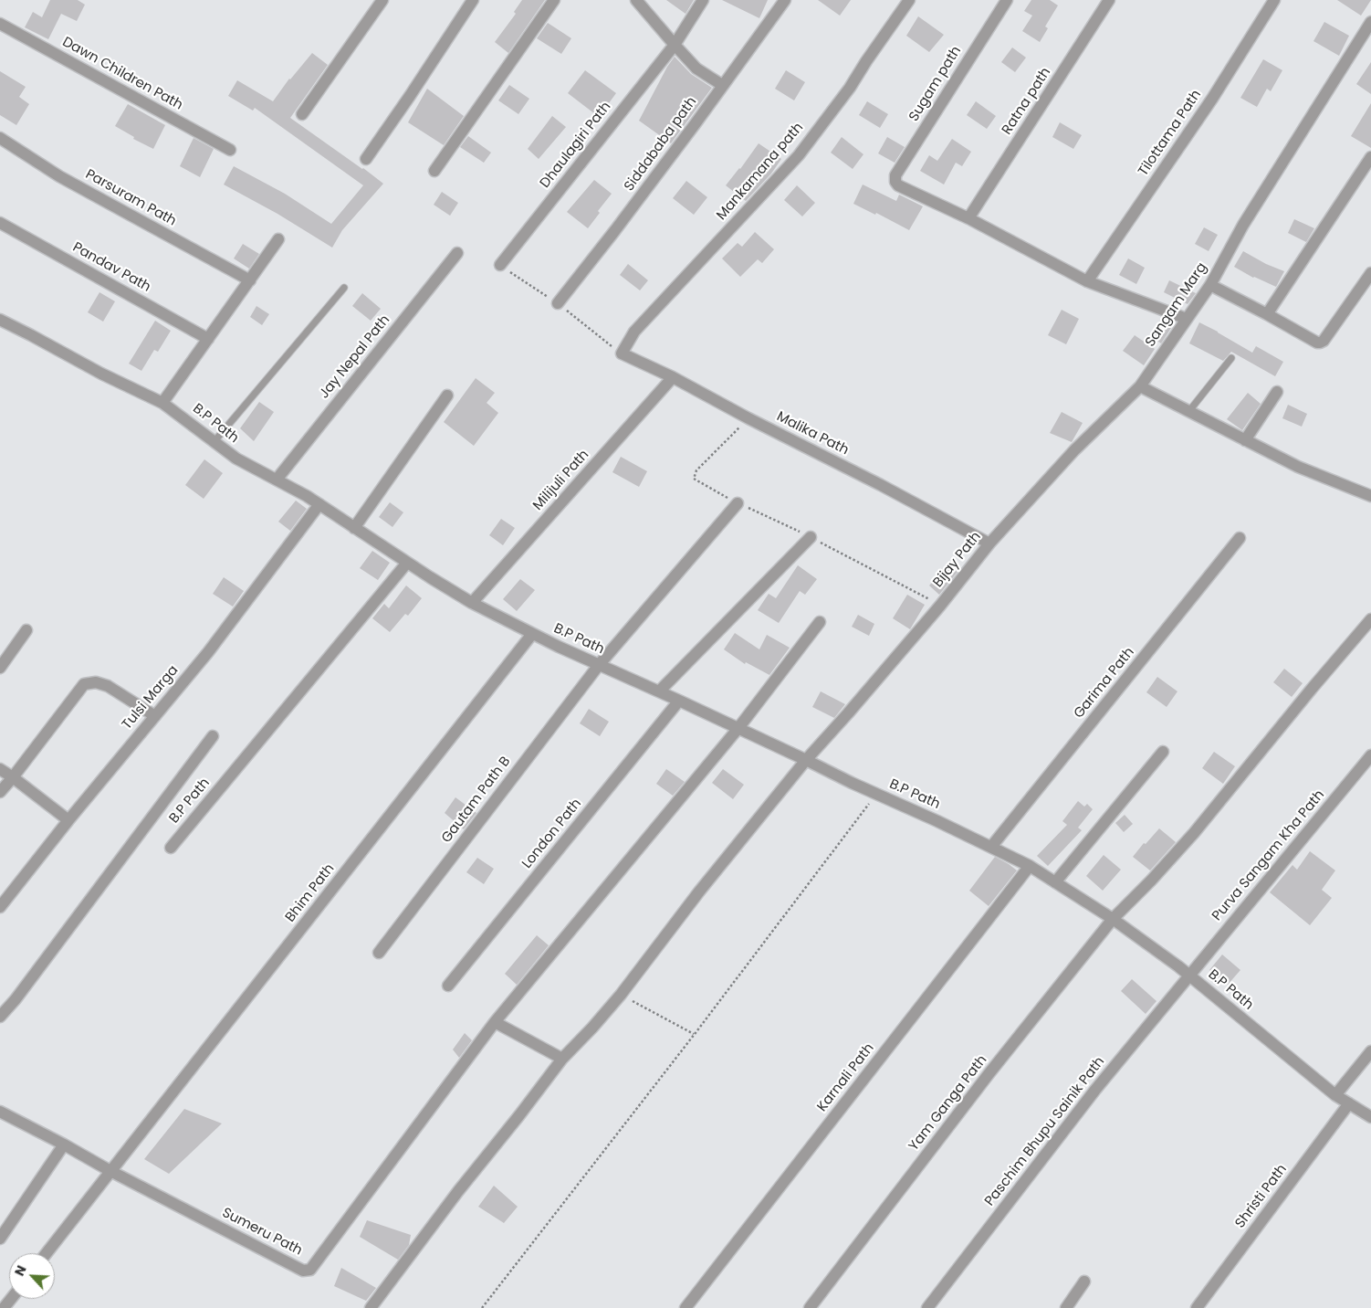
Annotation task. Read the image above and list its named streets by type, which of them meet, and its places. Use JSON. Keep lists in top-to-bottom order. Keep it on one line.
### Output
{"streets":{"street":["Dawn Children Path","Sugam path","Ratna path","Tilottama Path","Siddababa path","Dhaulagiri Path","Mankamana path","Parsuram Path","Pandav Path","Sangam Marg","Jay Nepal Path","B.P Path","Malika Path","Milijuli Path","Bijay Path","Garima Path","Tulsi Marga","Gautam Path B","London Path","Purva Sangam Kha Path","Bhim Path","Karnali Path","Yam Ganga Path","Paschim Bhupu Sainik Path","Shristi Path","Sumeru Path"]},"crossings":[["Sugam path","Ratna path"],["Mankamana path","Malika Path"],["Sangam Marg","Bijay Path"],["Jay Nepal Path","B.P Path"],["B.P Path","Milijuli Path"],["B.P Path","Bijay Path"],["B.P Path","Garima Path"],["B.P Path","Tulsi Marga"],["B.P Path","Gautam Path B"],["B.P Path","London Path"],["B.P Path","Purva Sangam Kha Path"],["B.P Path","Bhim Path"],["B.P Path","Karnali Path"],["B.P Path","Yam Ganga Path"],["B.P Path","Paschim Bhupu Sainik Path"],["B.P Path","Shristi Path"],["B.P Path","Sumeru Path"],["Malika Path","Milijuli Path"],["Malika Path","Bijay Path"],["Purva Sangam Kha Path","Paschim Bhupu Sainik Path"],["Bhim Path","Sumeru Path"]],"north":"top left"}
